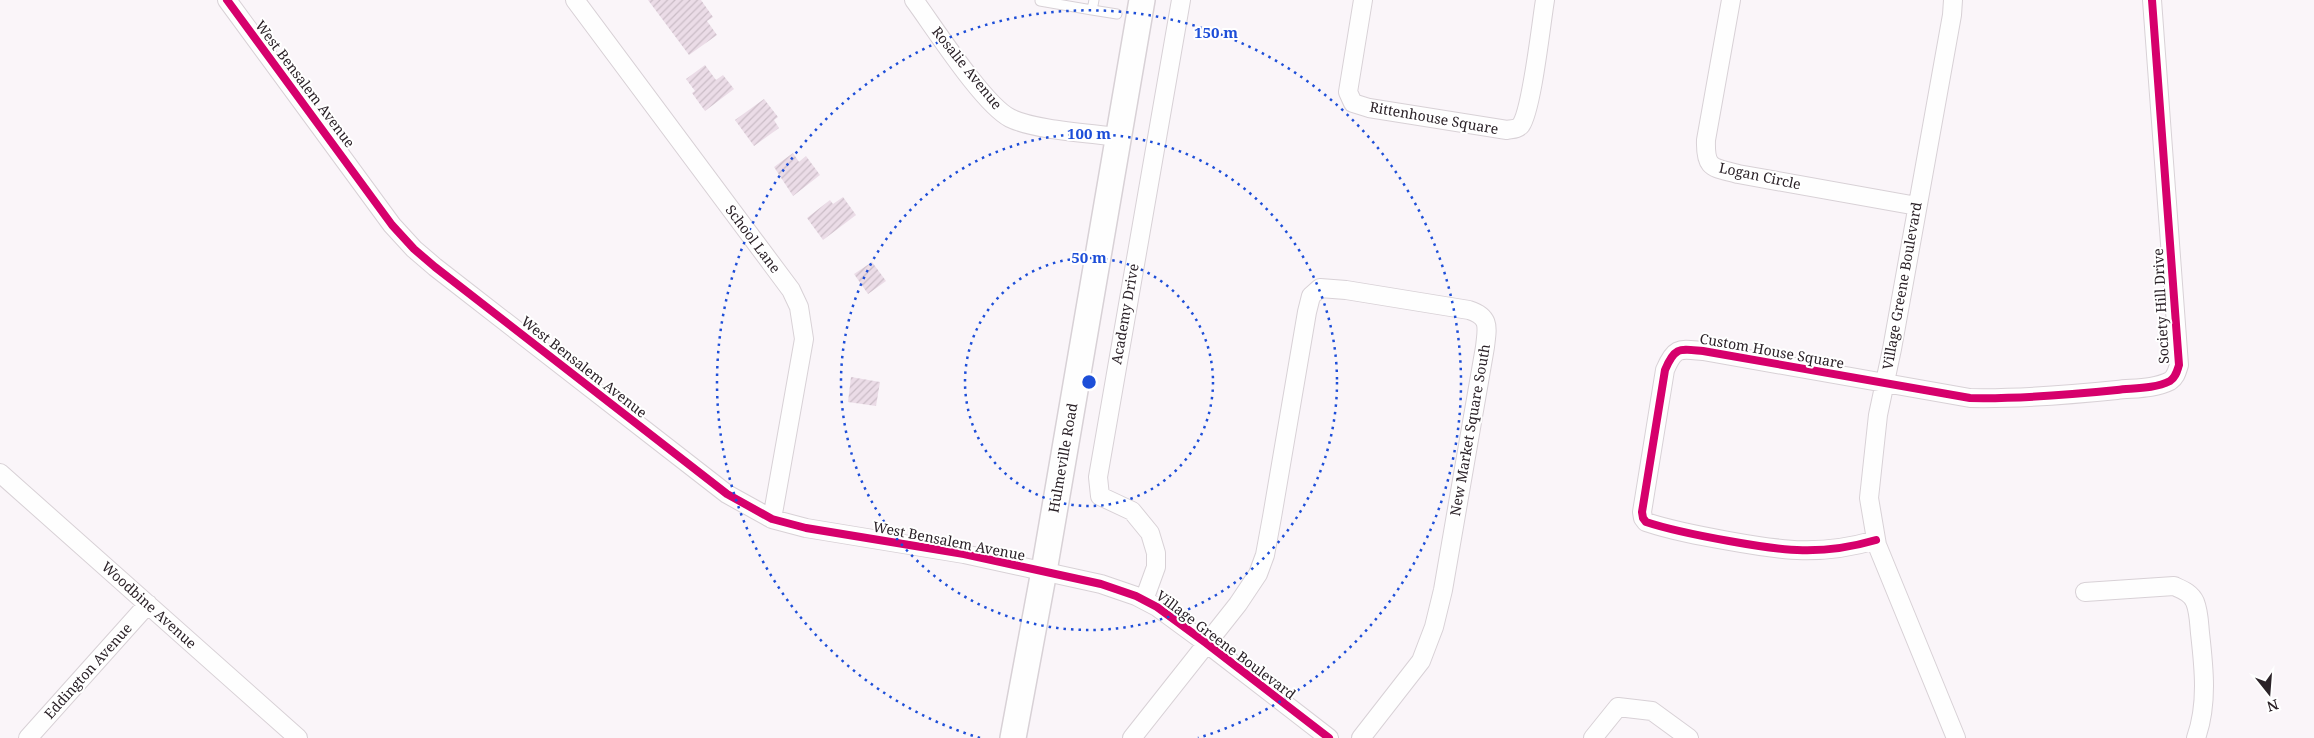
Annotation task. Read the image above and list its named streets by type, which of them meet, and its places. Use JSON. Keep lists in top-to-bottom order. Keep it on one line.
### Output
{"streets":{"main road":["Hulmeville Road"],"street":["Rosalie Avenue","West Bensalem Avenue","Rittenhouse Square","Logan Circle","School Lane","Village Greene Boulevard","Society Hill Drive","Academy Drive","Custom House Square","New Market Square South","Woodbine Avenue","Eddington Avenue"]},"crossings":[["Rosalie Avenue","Hulmeville Road"],["West Bensalem Avenue","School Lane"],["West Bensalem Avenue","Village Greene Boulevard"],["West Bensalem Avenue","Hulmeville Road"],["Logan Circle","Village Greene Boulevard"],["Village Greene Boulevard","Society Hill Drive"],["Village Greene Boulevard","Academy Drive"],["Village Greene Boulevard","Custom House Square"],["Village Greene Boulevard","New Market Square South"],["Village Greene Boulevard","Hulmeville Road"],["Society Hill Drive","Custom House Square"],["Woodbine Avenue","Eddington Avenue"]],"north":"bottom","rings":["150 m","100 m","50 m"]}
